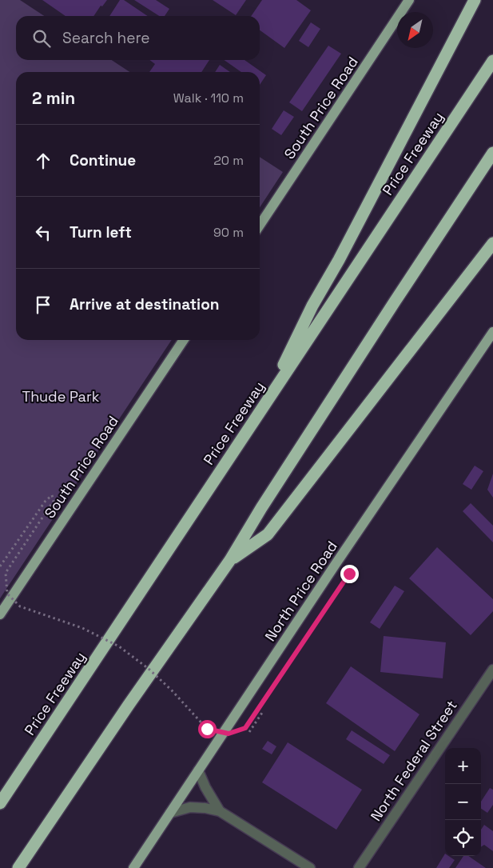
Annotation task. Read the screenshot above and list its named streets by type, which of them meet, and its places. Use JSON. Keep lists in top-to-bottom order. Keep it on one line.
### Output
{"streets":{"highway":["Price Freeway"],"main road":["South Price Road","North Price Road"],"street":["North Federal Street"]},"parks":["Thude Park"],"north":"bottom left","page":{"search":"Search here","heading":["2 min","Walk · 110 m"],"list":[["Continue","20 m"],["Turn left","90 m"],"Arrive at destination"],"map_buttons":["+","−"]}}
